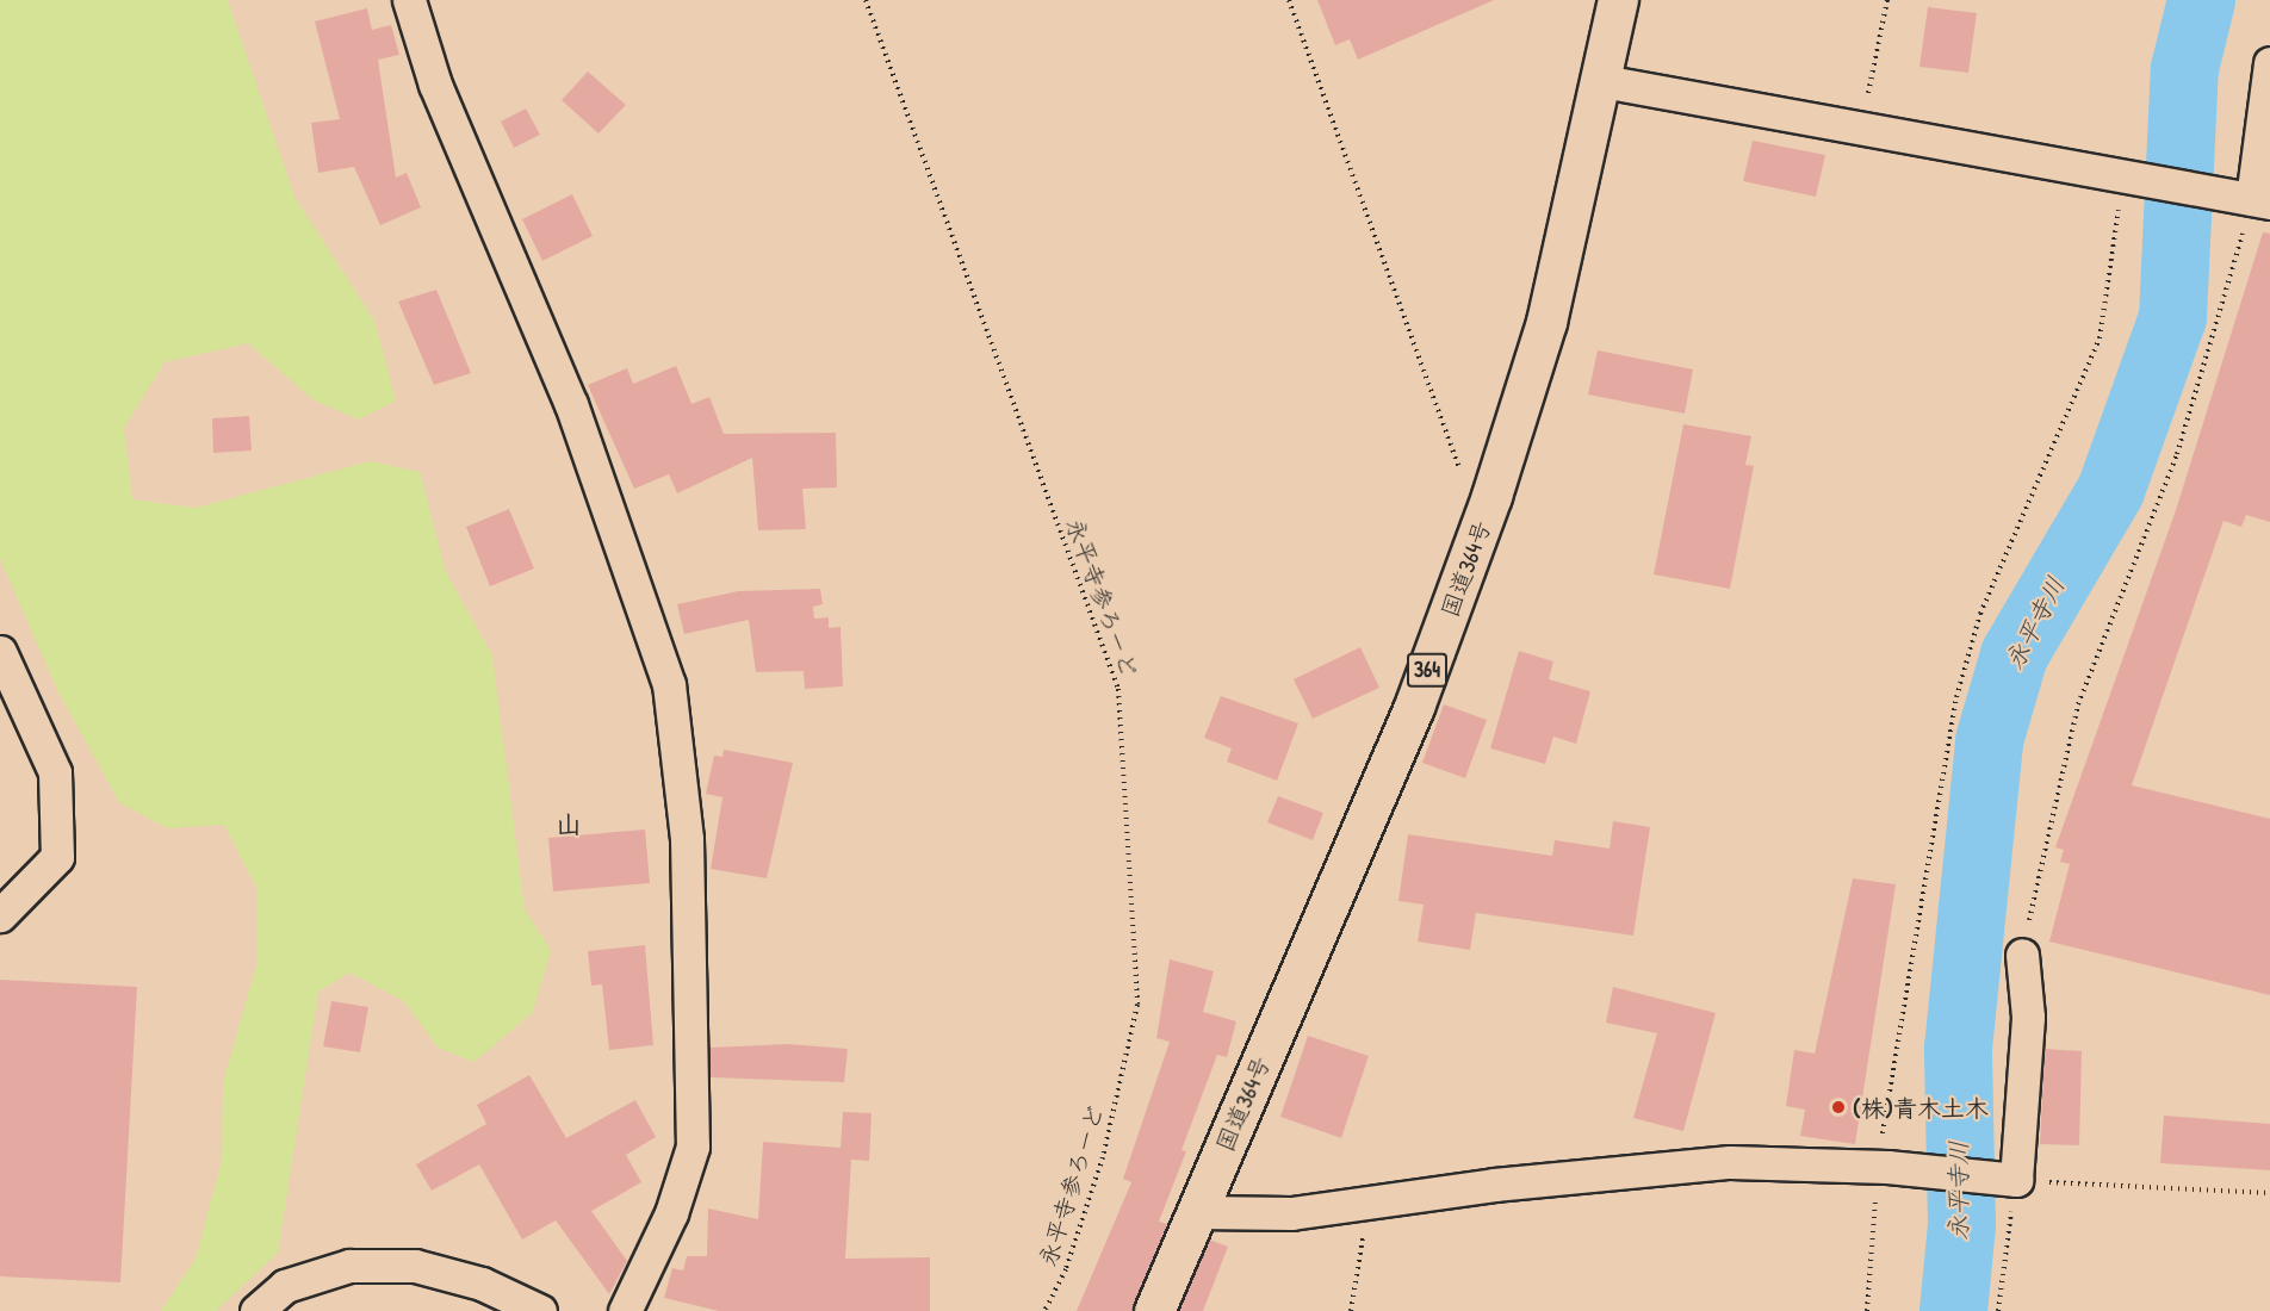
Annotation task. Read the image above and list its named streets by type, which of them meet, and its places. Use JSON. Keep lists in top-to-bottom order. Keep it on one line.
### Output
{"streets":{"highway":["国道364号","364"],"path":["永平寺参ろーど"]},"districts":["山"],"water":["永平寺川"],"places":["(株)青木土木"]}
